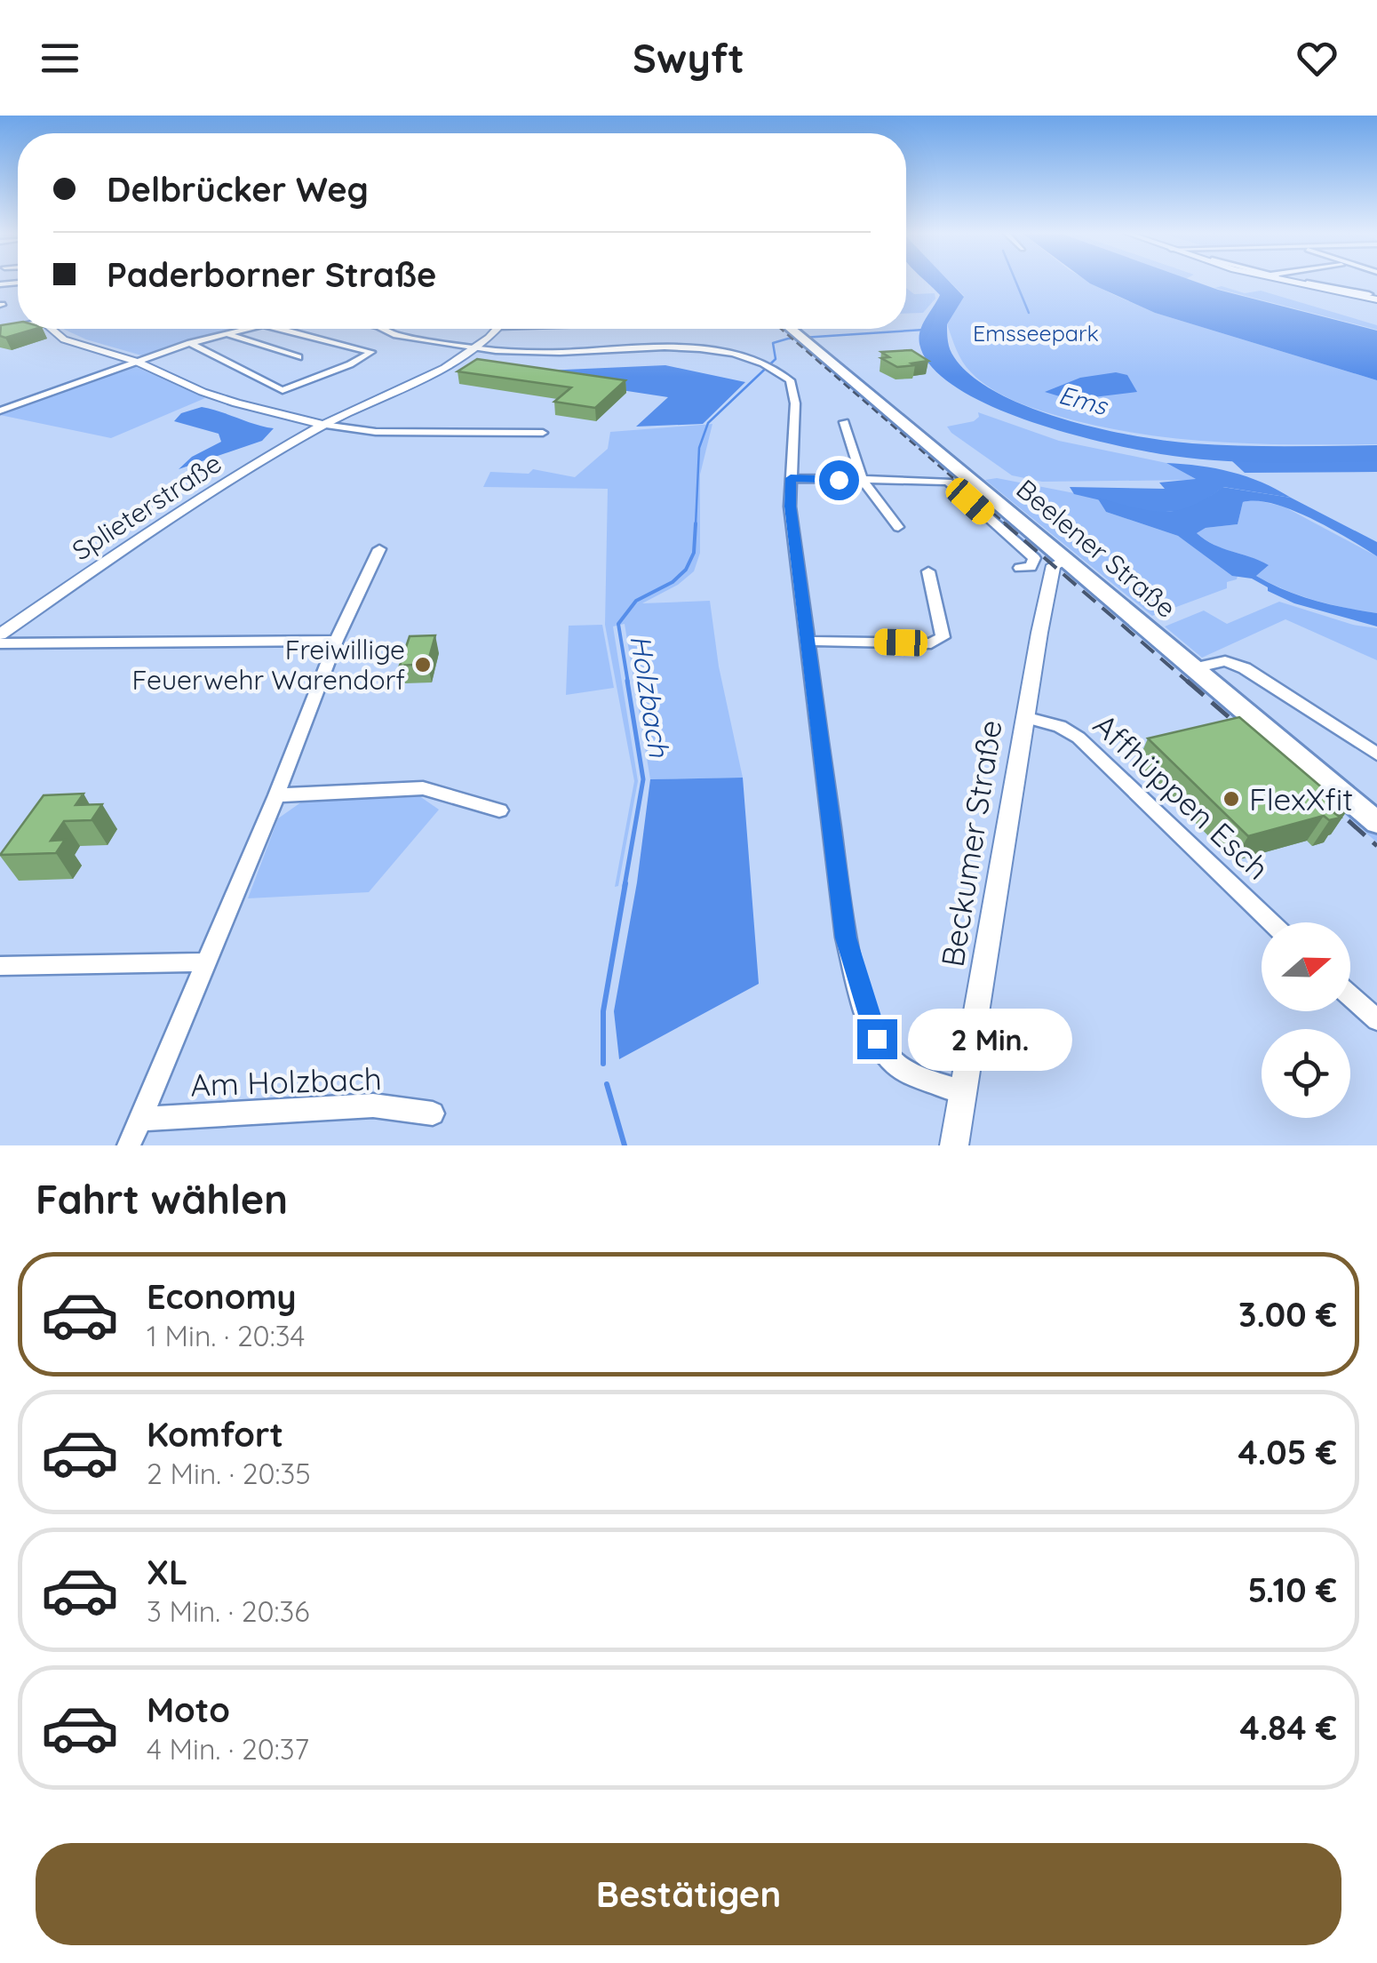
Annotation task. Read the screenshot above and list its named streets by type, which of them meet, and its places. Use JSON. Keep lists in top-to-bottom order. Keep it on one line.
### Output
{"streets":{"main road":["Beelener Straße"],"street":["Splieterstraße","Affhüppen Esch","Beckumer Straße","Am Holzbach"]},"crossings":[["Beelener Straße","Beckumer Straße"],["Affhüppen Esch","Beckumer Straße"]],"water":["Ems","Holzbach"],"parks":["Emsseepark"],"places":["Freiwillige Feuerwehr Warendorf","FlexXfit"],"north":"right","page":{"header":"Swyft","banner":["Delbrücker Weg","Paderborner Straße"],"bubble":"2 Min.","heading":"Fahrt wählen","list":[{"name":"Economy","note":"1 Min. · 20:34","value":"3.00 €"},{"name":"Komfort","note":"2 Min. · 20:35","value":"4.05 €"},{"name":"XL","note":"3 Min. · 20:36","value":"5.10 €"},{"name":"Moto","note":"4 Min. · 20:37","value":"4.84 €"}],"buttons":"Bestätigen"}}
